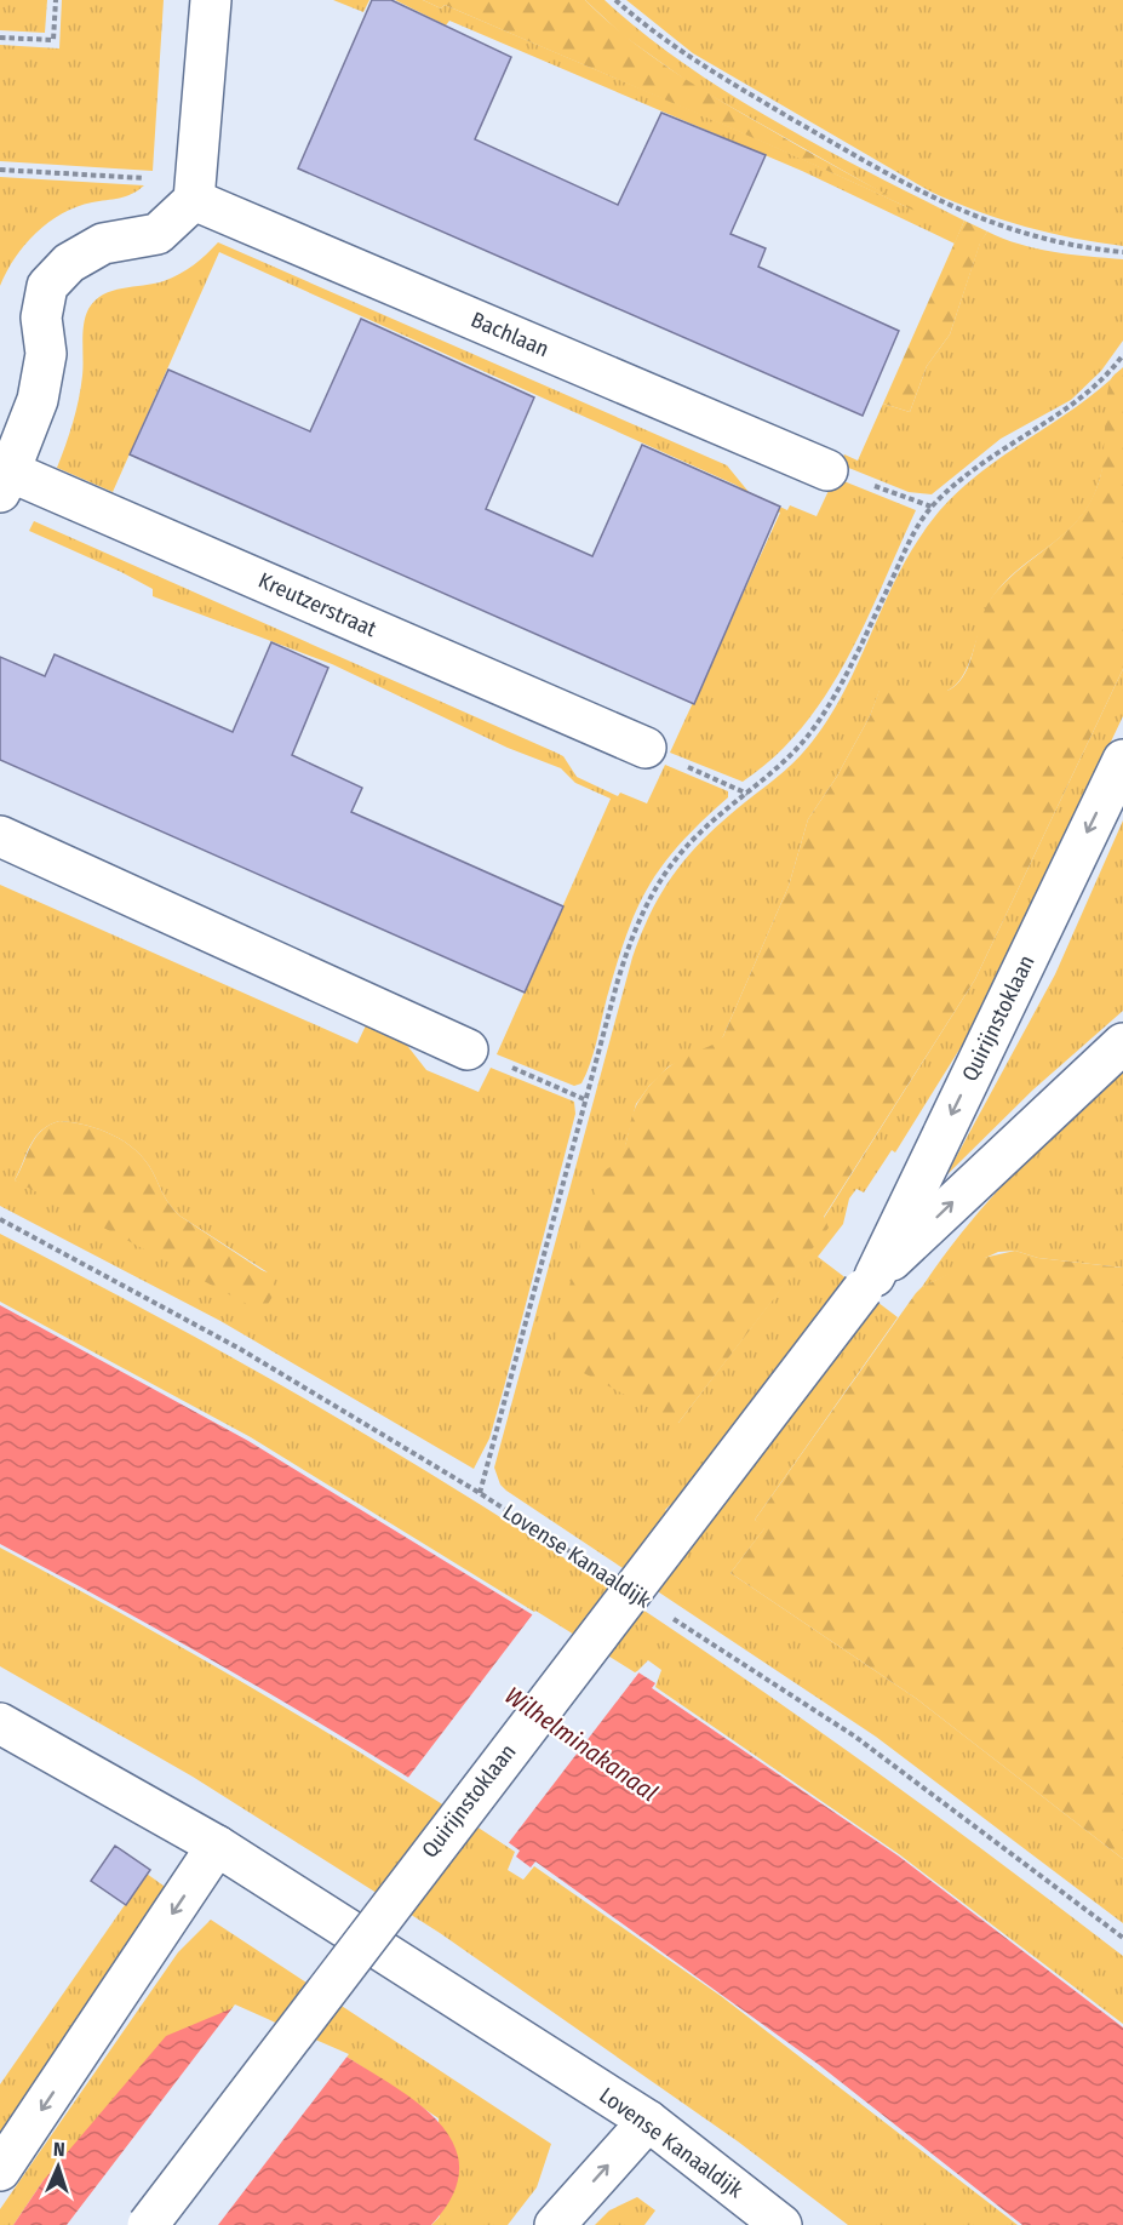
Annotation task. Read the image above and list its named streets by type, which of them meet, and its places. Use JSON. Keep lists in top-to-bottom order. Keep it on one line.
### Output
{"streets":{"street":["Bachlaan","Kreutzerstraat","Quirijnstoklaan","Lovense Kanaaldijk"]},"water":["Wilhelminakanaal"],"north":"top"}
